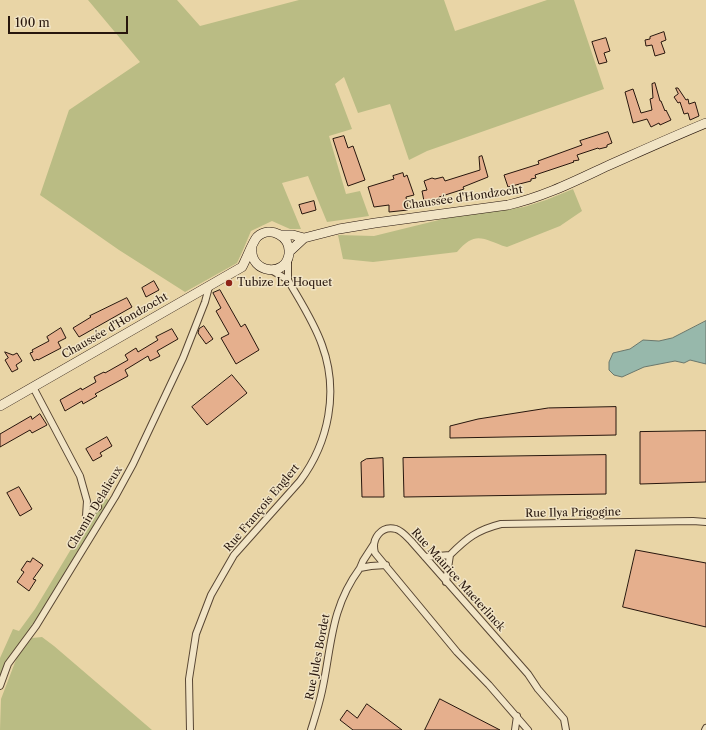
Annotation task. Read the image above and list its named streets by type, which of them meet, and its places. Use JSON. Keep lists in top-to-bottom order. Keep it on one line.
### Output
{"streets":{"main road":["Chaussée d'Hondzocht"],"street":["Chemin Delalieux","Rue François Englert","Rue Ilya Prigogine","Rue Maurice Maeterlinck","Rue Jules Bordet"]},"crossings":[["Chaussée d'Hondzocht","Chemin Delalieux"],["Rue Maurice Maeterlinck","Rue Jules Bordet"]],"places":["Tubize Le Hoquet"],"scale_bar":"100 m"}
